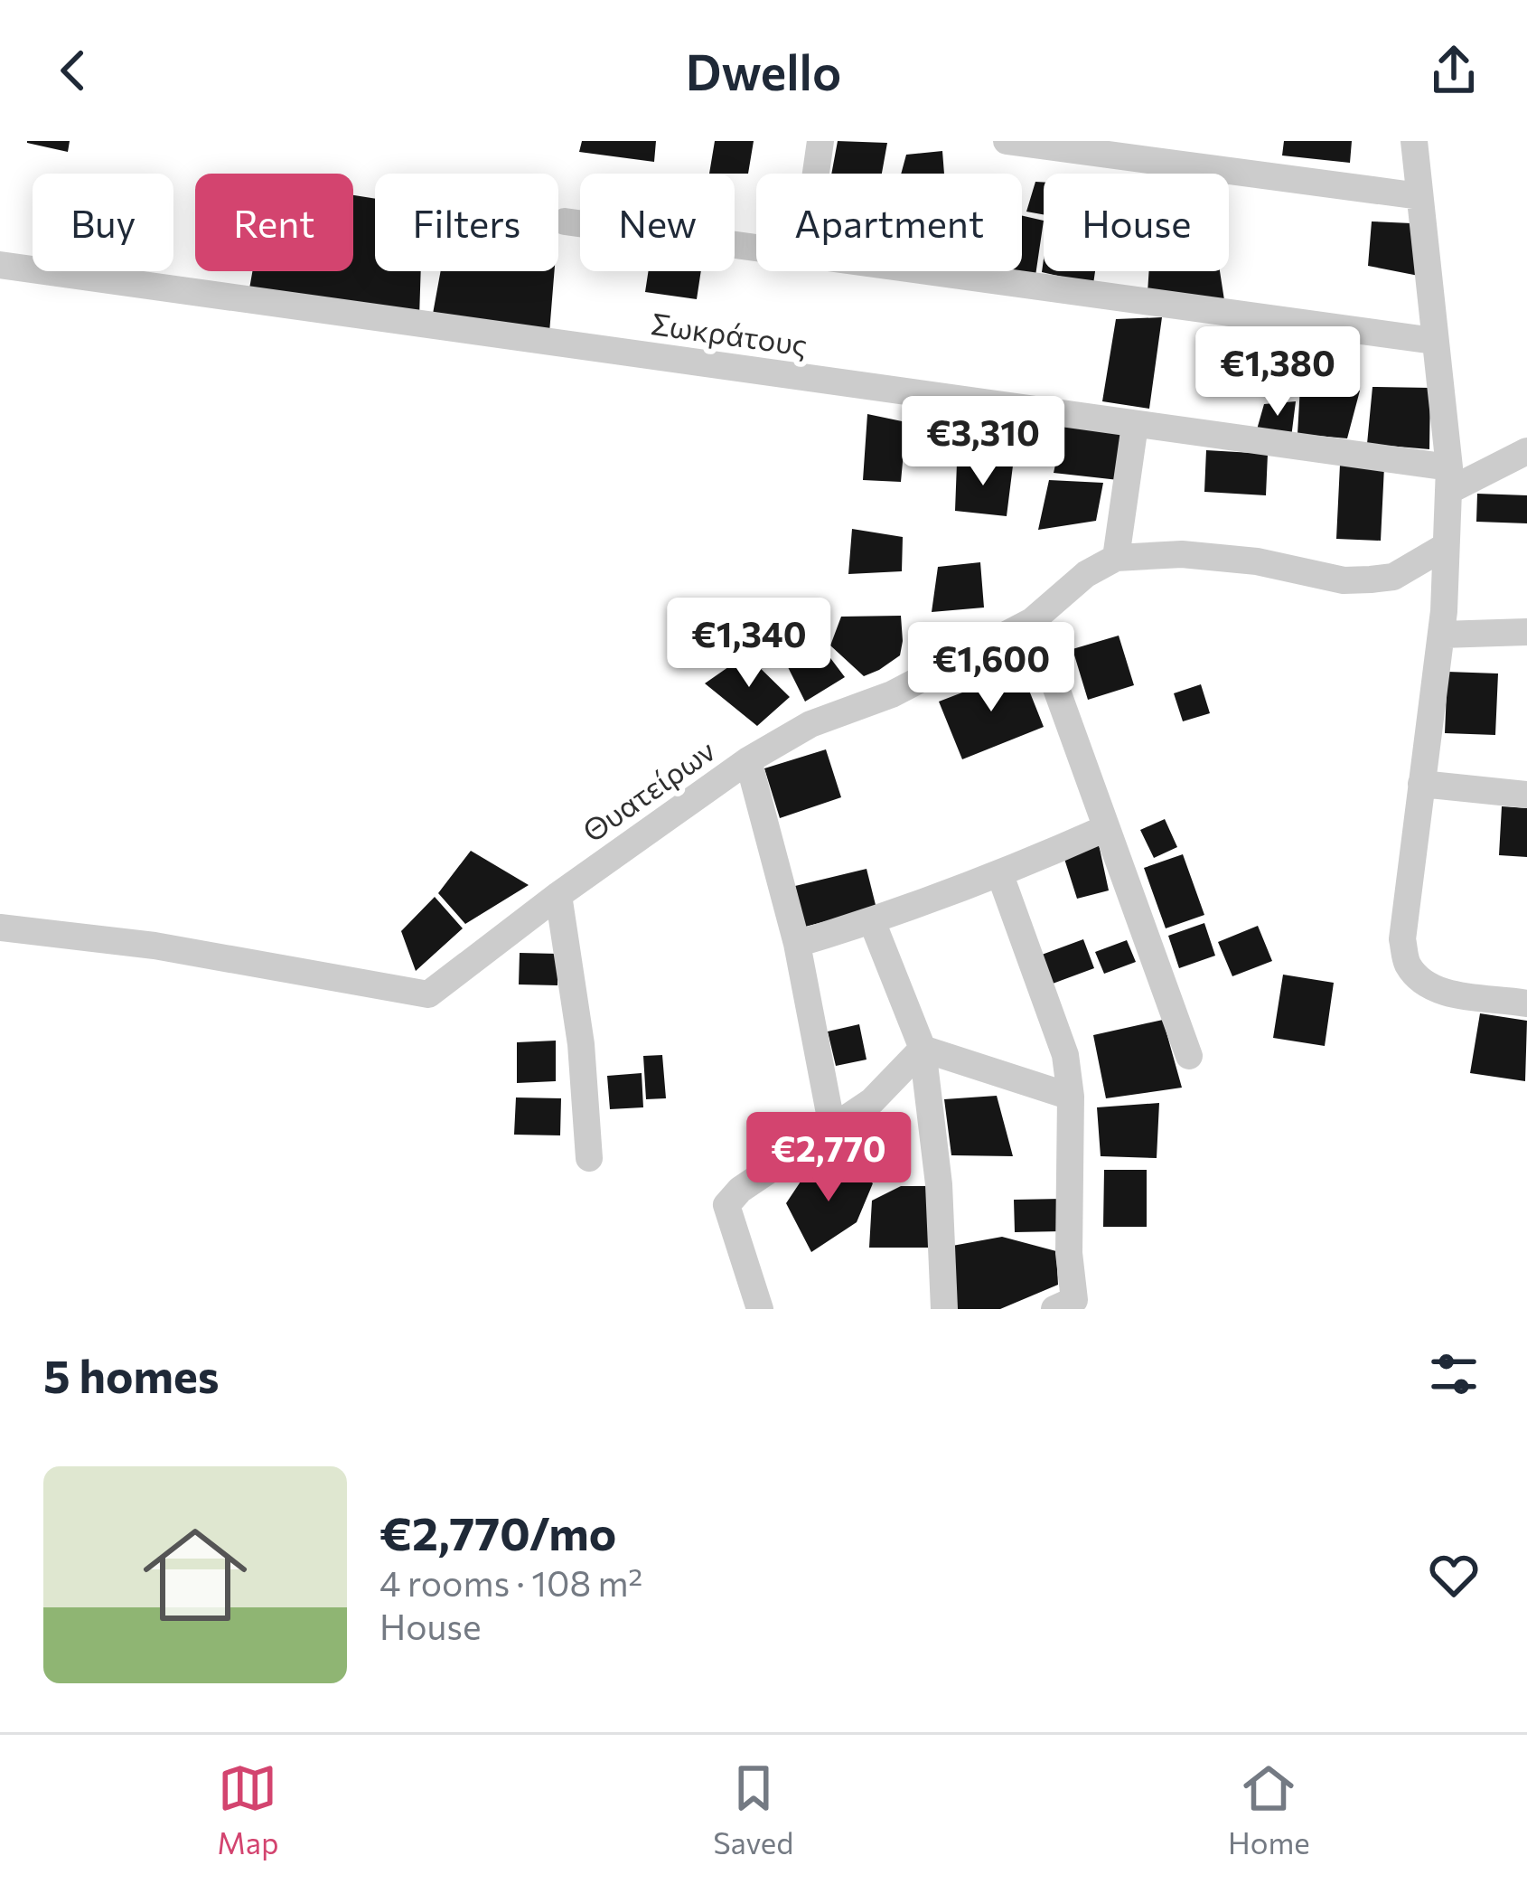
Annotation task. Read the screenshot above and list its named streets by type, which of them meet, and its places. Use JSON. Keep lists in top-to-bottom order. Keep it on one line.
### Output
{"streets":{"street":["Σωκράτους","Θυατείρων"]},"page":{"header":"Dwello","chip":["Buy","Rent","Filters","New","Apartment","House"],"price":["€1,380","€3,310","€1,340","€1,600","€2,770"],"heading":"5 homes","list":[{"name":"€2,770/mo","note":"4 rooms · 108 m² · House"}],"tabs":["Map","Saved","Home"]}}
